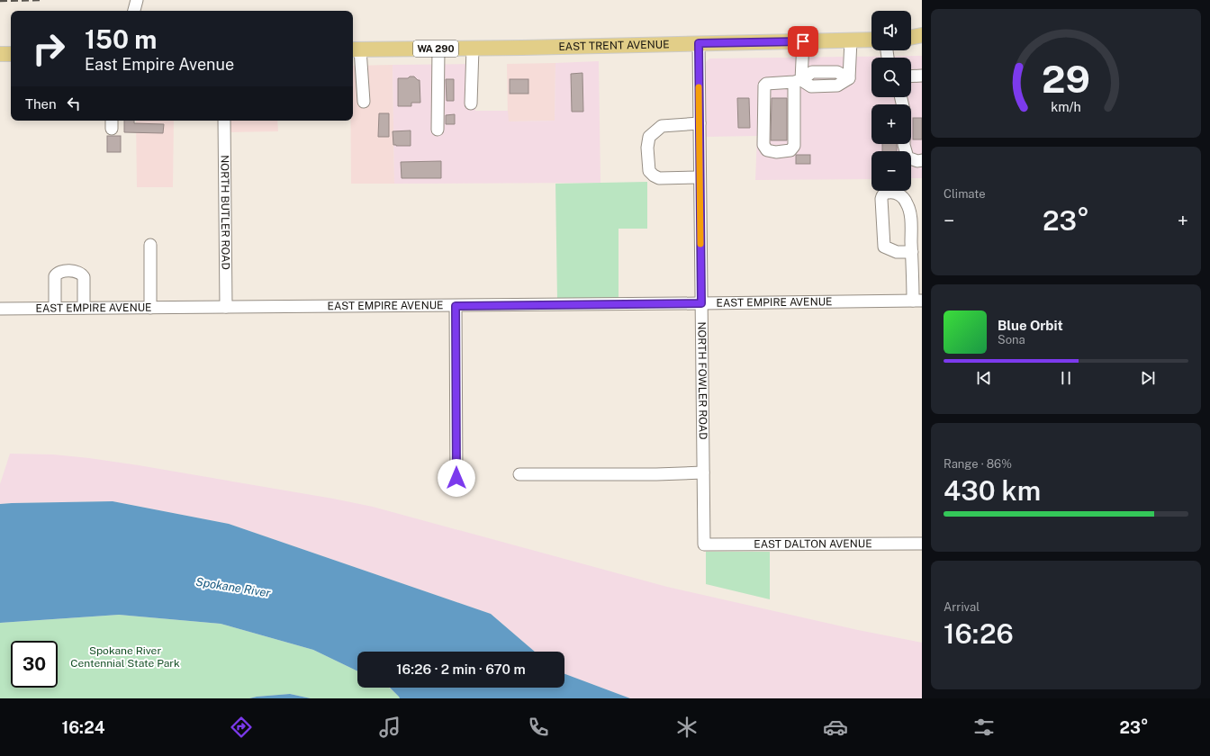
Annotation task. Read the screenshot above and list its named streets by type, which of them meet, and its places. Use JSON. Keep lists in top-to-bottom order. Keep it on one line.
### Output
{"streets":{"main road":["EAST TRENT AVENUE","WA 290"],"street":["NORTH BUTLER ROAD","EAST EMPIRE AVENUE","NORTH FOWLER ROAD","EAST DALTON AVENUE"]},"crossings":[["EAST TRENT AVENUE","NORTH FOWLER ROAD"],["NORTH BUTLER ROAD","EAST EMPIRE AVENUE"],["EAST EMPIRE AVENUE","NORTH FOWLER ROAD"],["NORTH FOWLER ROAD","EAST DALTON AVENUE"]],"water":["Spokane River"],"parks":["Spokane River Centennial State Park"],"page":{"map_buttons":["+","−"],"turn":["150 m","East Empire Avenue"],"then":"Then","tile":["Climate",["Range · 86%","430 km"],["Arrival","16:26"]],"heat":["−","23°","+"],"song":["Blue Orbit","Sona"],"limit":"30","trip":"16:26 · 2 min · 670 m","tabs":["16:24","23°"],"gauge":["29","km/h"]}}
